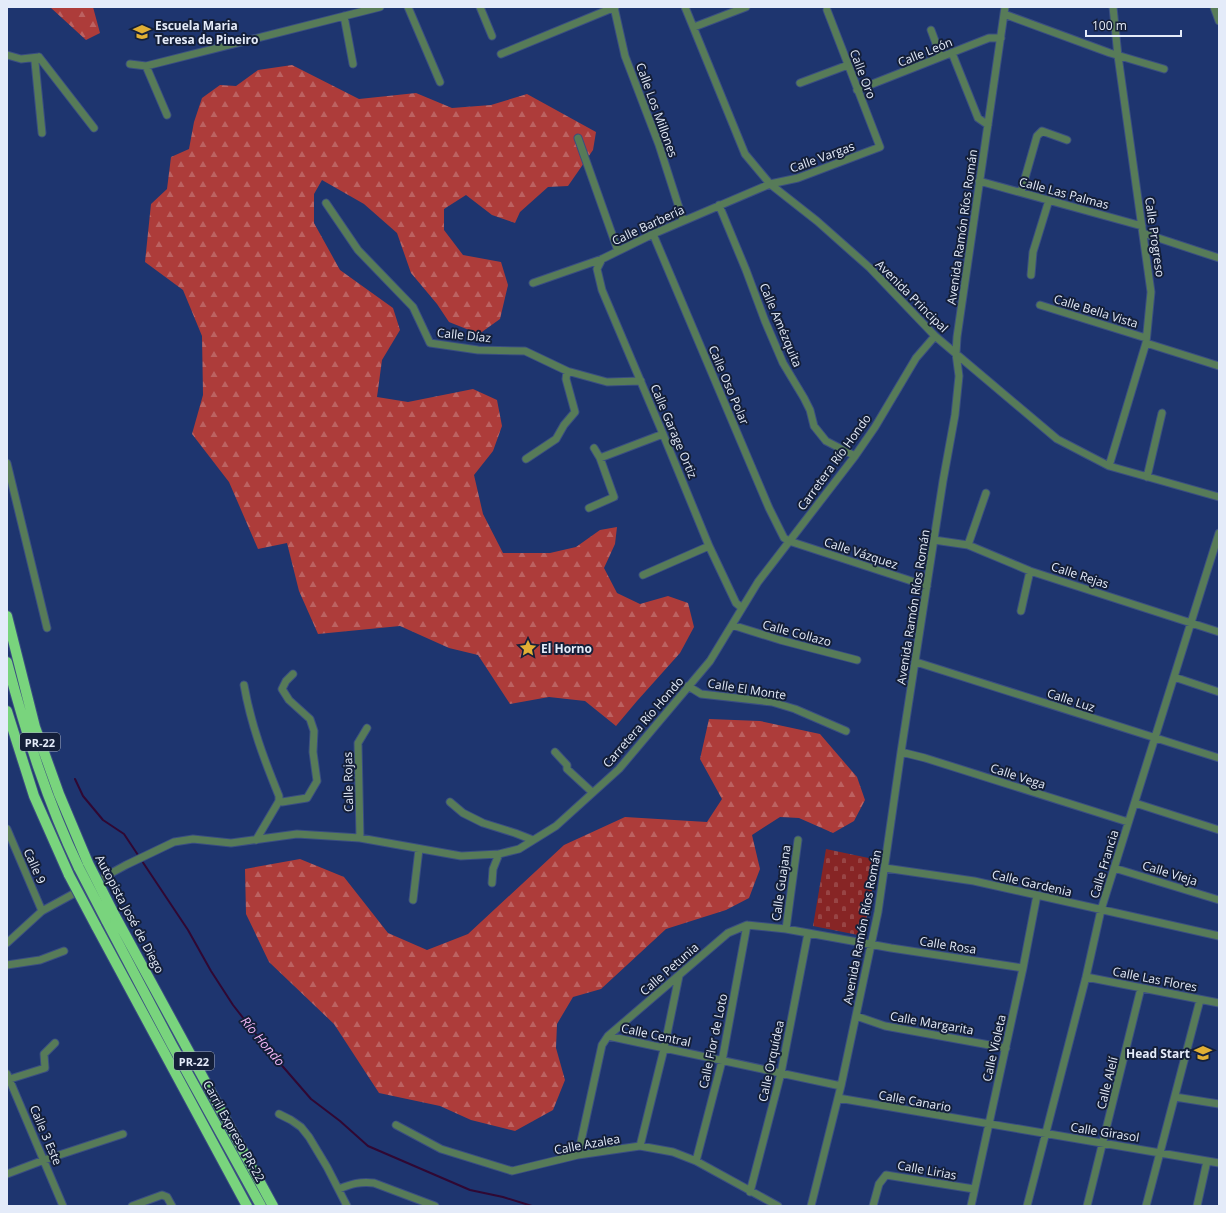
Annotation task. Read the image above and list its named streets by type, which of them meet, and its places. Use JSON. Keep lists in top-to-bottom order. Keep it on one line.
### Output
{"streets":{"highway":["PR-22","Autopista José de Diego","Carril Expreso PR-22"],"street":["Calle León","Calle Oro","Calle Los Millones","Calle Vargas","Calle Las Palmas","Calle Barbería","Avenida Ramón Ríos Román","Calle Progreso","Avenida Principal","Calle Bella Vista","Calle Amézquita","Calle Díaz","Calle Oso Polar","Calle Garage Ortiz","Carretera Río Hondo","Calle Vázquez","Calle Rejas","Calle Collazo","Calle El Monte","Calle Luz","Calle Vega","Calle Rojas","Calle Francia","Calle 9","Calle Vieja","Calle Guajana","Calle Gardenia","Calle Rosa","Calle Petunia","Calle Las Flores","Calle Margarita","Calle Central","Calle Flor de Loto","Calle Violeta","Calle Orquídea","Calle Alelí","Calle Canario","Calle Girasol","Calle 3 Este","Calle Azalea","Calle Lirias"]},"crossings":[["Calle León","Calle Oro"],["Calle León","Avenida Ramón Ríos Román"],["Calle Oro","Calle Vargas"],["Calle Los Millones","Calle Barbería"],["Calle Vargas","Calle Barbería"],["Calle Vargas","Avenida Principal"],["Calle Las Palmas","Avenida Ramón Ríos Román"],["Calle Las Palmas","Calle Progreso"],["Calle Barbería","Avenida Principal"],["Calle Barbería","Calle Amézquita"],["Calle Barbería","Calle Oso Polar"],["Calle Barbería","Calle Garage Ortiz"],["Avenida Ramón Ríos Román","Avenida Principal"],["Avenida Ramón Ríos Román","Calle Vázquez"],["Avenida Ramón Ríos Román","Calle Rejas"],["Avenida Ramón Ríos Román","Calle Luz"],["Avenida Ramón Ríos Román","Calle Vega"],["Avenida Ramón Ríos Román","Calle Gardenia"],["Avenida Ramón Ríos Román","Calle Rosa"],["Avenida Ramón Ríos Román","Calle Margarita"],["Avenida Ramón Ríos Román","Calle Central"],["Avenida Ramón Ríos Román","Calle Canario"],["Calle Progreso","Avenida Principal"],["Calle Progreso","Calle Bella Vista"],["Avenida Principal","Carretera Río Hondo"],["Calle Amézquita","Carretera Río Hondo"],["Calle Díaz","Calle Garage Ortiz"],["Calle Oso Polar","Carretera Río Hondo"],["Calle Oso Polar","Calle Vázquez"],["Calle Garage Ortiz","Carretera Río Hondo"],["Carretera Río Hondo","Calle Vázquez"],["Carretera Río Hondo","Calle Collazo"],["Carretera Río Hondo","Calle El Monte"],["Carretera Río Hondo","Calle Rojas"],["Carretera Río Hondo","Calle 9"],["Calle Rejas","Calle Francia"],["Calle Luz","Calle Francia"],["Calle Vega","Calle Francia"],["Calle Francia","Calle Vieja"],["Calle Francia","Calle Gardenia"],["Calle Francia","Calle Las Flores"],["Calle Francia","Calle Girasol"],["Calle Gardenia","Calle Violeta"],["Autopista José de Diego","Carril Expreso PR-22"],["Calle Rosa","Calle Violeta"],["Calle Petunia","Calle Central"],["Calle Petunia","Calle Flor de Loto"],["Calle Petunia","Calle Azalea"],["Calle Las Flores","Calle Alelí"],["Calle Margarita","Calle Violeta"],["Calle Central","Calle Flor de Loto"],["Calle Central","Calle Orquídea"],["Calle Flor de Loto","Calle Azalea"],["Calle Violeta","Calle Canario"],["Calle Violeta","Calle Girasol"],["Calle Violeta","Calle Lirias"],["Calle Orquídea","Calle Azalea"],["Calle Alelí","Calle Girasol"],["Calle Canario","Calle Girasol"]],"water":["Río Hondo"],"places":{"school or university":["Escuela Maria Teresa de Pineiro","Head Start"],"place":["El Horno"]},"scale_bar":"100 m"}
